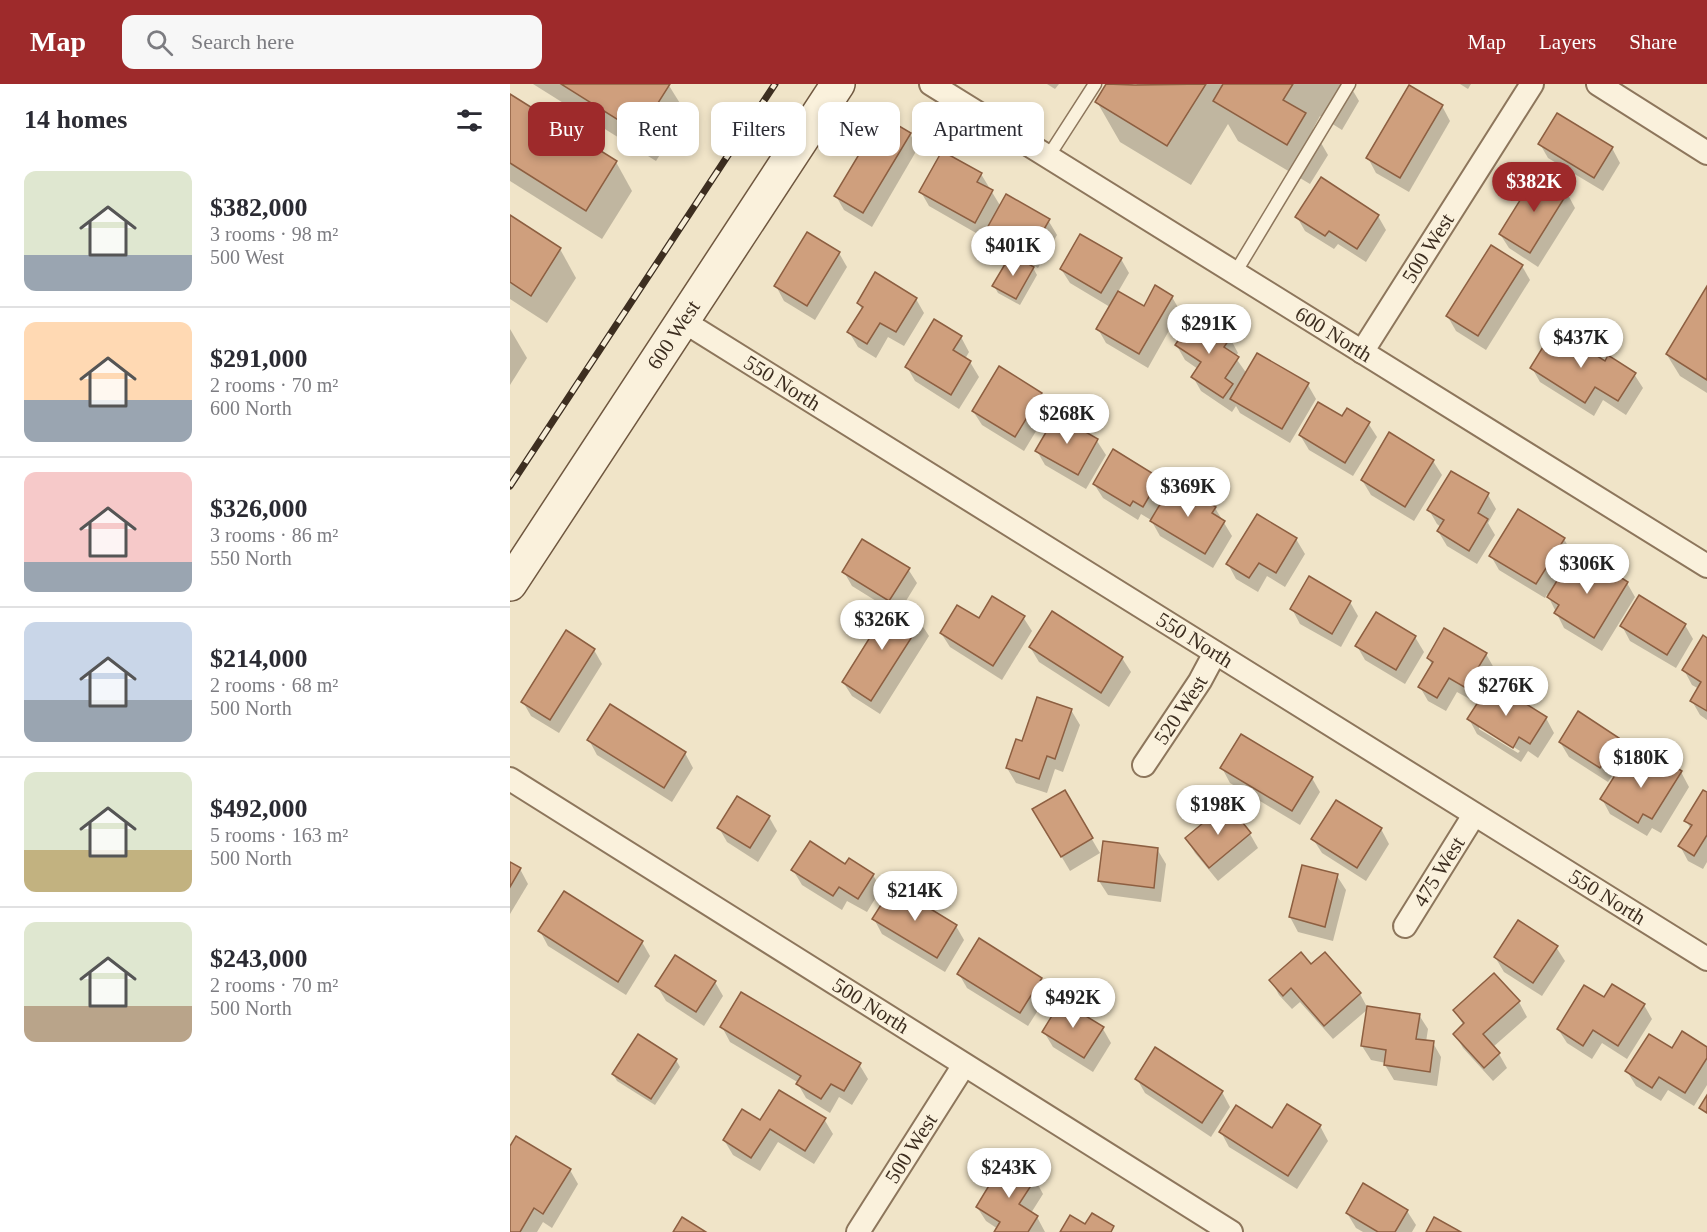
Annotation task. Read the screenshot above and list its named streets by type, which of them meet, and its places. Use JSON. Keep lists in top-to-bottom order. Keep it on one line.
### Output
{"streets":{"main road":["600 West"],"street":["500 West","600 North","550 North","520 West","475 West","500 North"]},"crossings":[["500 West","600 North"],["500 West","500 North"],["600 West","550 North"],["550 North","520 West"],["550 North","475 West"]],"page":{"header":"Map","search":"Search here","nav":["Map","Layers","Share"],"heading":"14 homes","chip":["Buy","Rent","Filters","New","Apartment"],"list":[{"name":"$382,000","note":"3 rooms · 98 m² · 500 West"},{"name":"$291,000","note":"2 rooms · 70 m² · 600 North"},{"name":"$326,000","note":"3 rooms · 86 m² · 550 North"},{"name":"$214,000","note":"2 rooms · 68 m² · 500 North"},{"name":"$492,000","note":"5 rooms · 163 m² · 500 North"},{"name":"$243,000","note":"2 rooms · 70 m² · 500 North"}],"price":["$382K","$401K","$291K","$437K","$268K","$369K","$306K","$326K","$276K","$180K","$198K","$214K","$492K","$243K"]}}
